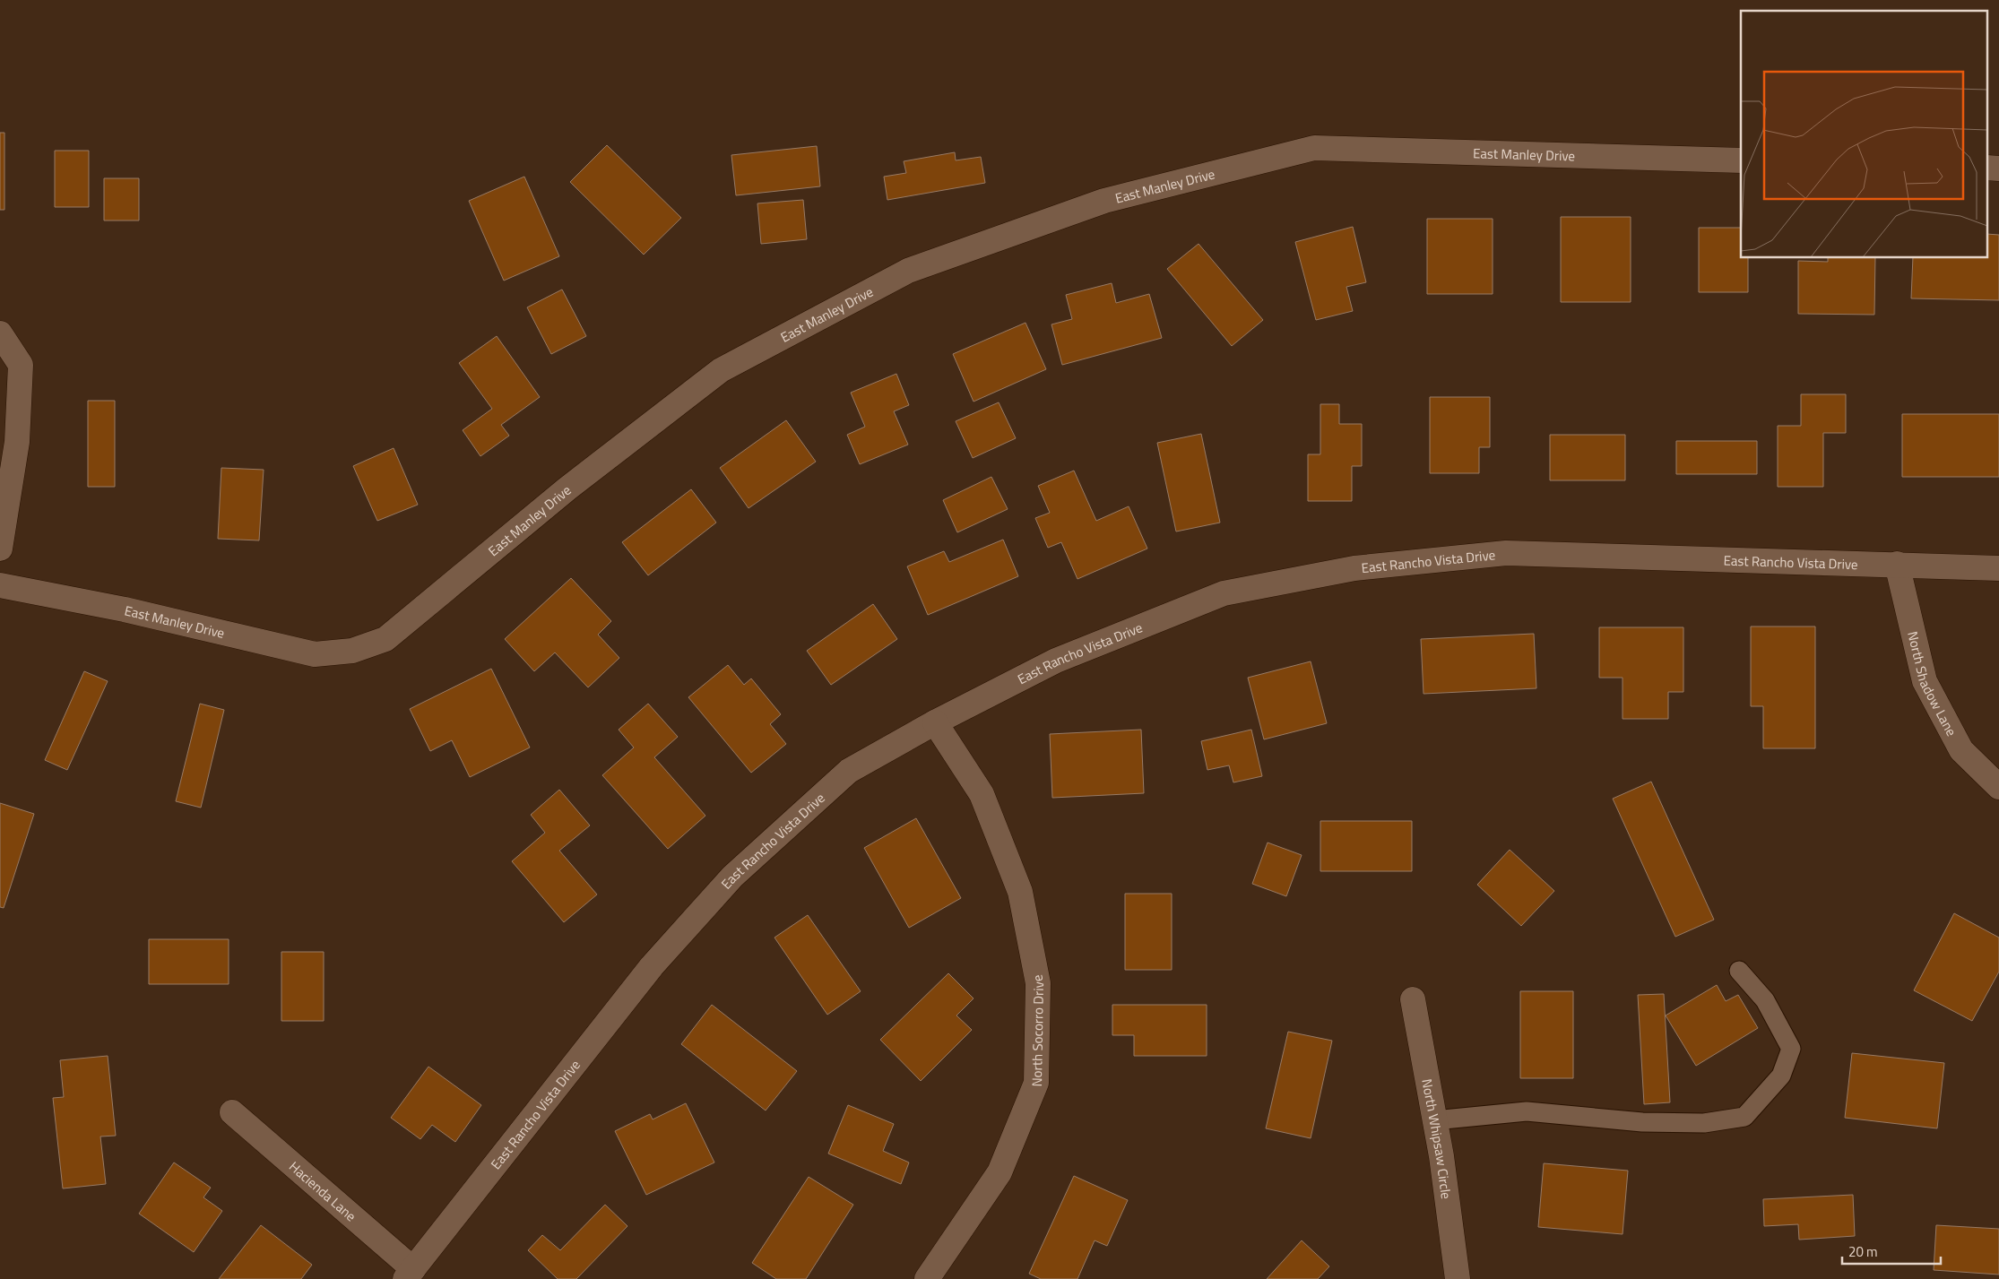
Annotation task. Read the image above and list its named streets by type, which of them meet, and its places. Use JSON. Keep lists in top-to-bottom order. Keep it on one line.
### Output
{"streets":{"street":["East Manley Drive","East Rancho Vista Drive","North Shadow Lane","North Socorro Drive","North Whipsaw Circle","Hacienda Lane"]},"crossings":[["East Rancho Vista Drive","North Shadow Lane"],["East Rancho Vista Drive","North Socorro Drive"],["East Rancho Vista Drive","Hacienda Lane"]],"scale_bar":"20 m"}
